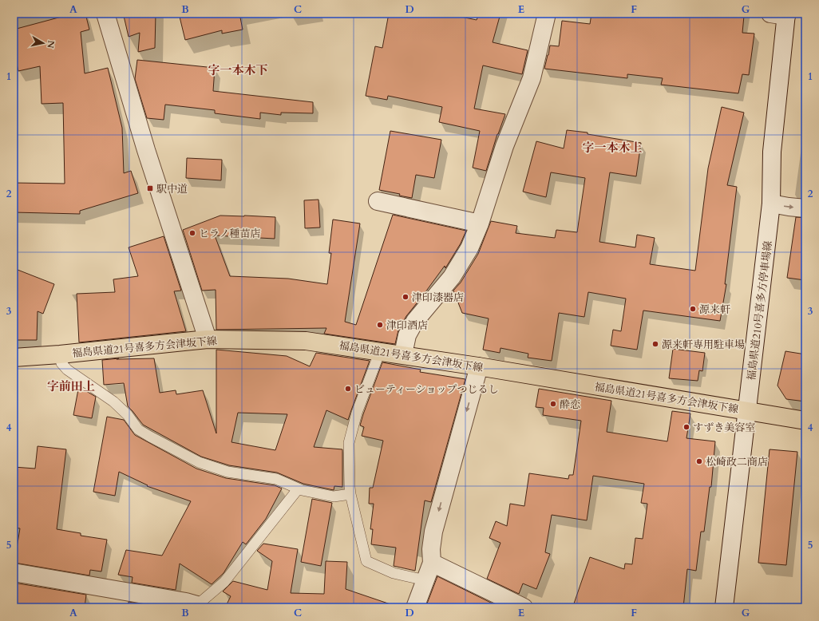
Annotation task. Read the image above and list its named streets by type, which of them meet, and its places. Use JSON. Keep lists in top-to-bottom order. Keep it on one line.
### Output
{"streets":{"main road":["福島県道21号喜多方会津坂下線"],"street":["福島県道210号喜多方停車場線"]},"crossings":[["福島県道210号喜多方停車場線","福島県道21号喜多方会津坂下線"]],"districts":["字一本木下","字一本木上","字前田上"],"places":{"transit":["駅中道"],"other":["ヒラノ種苗店","津印漆器店","源来軒","津印酒店","源来軒専用駐車場","ビューティーショップつじるし","酔恋","すずき美容室","松崎政二商店"]},"north":"right","grid":{"columns":["A","B","C","D","E","F","G"],"rows":["1","2","3","4","5"]}}
